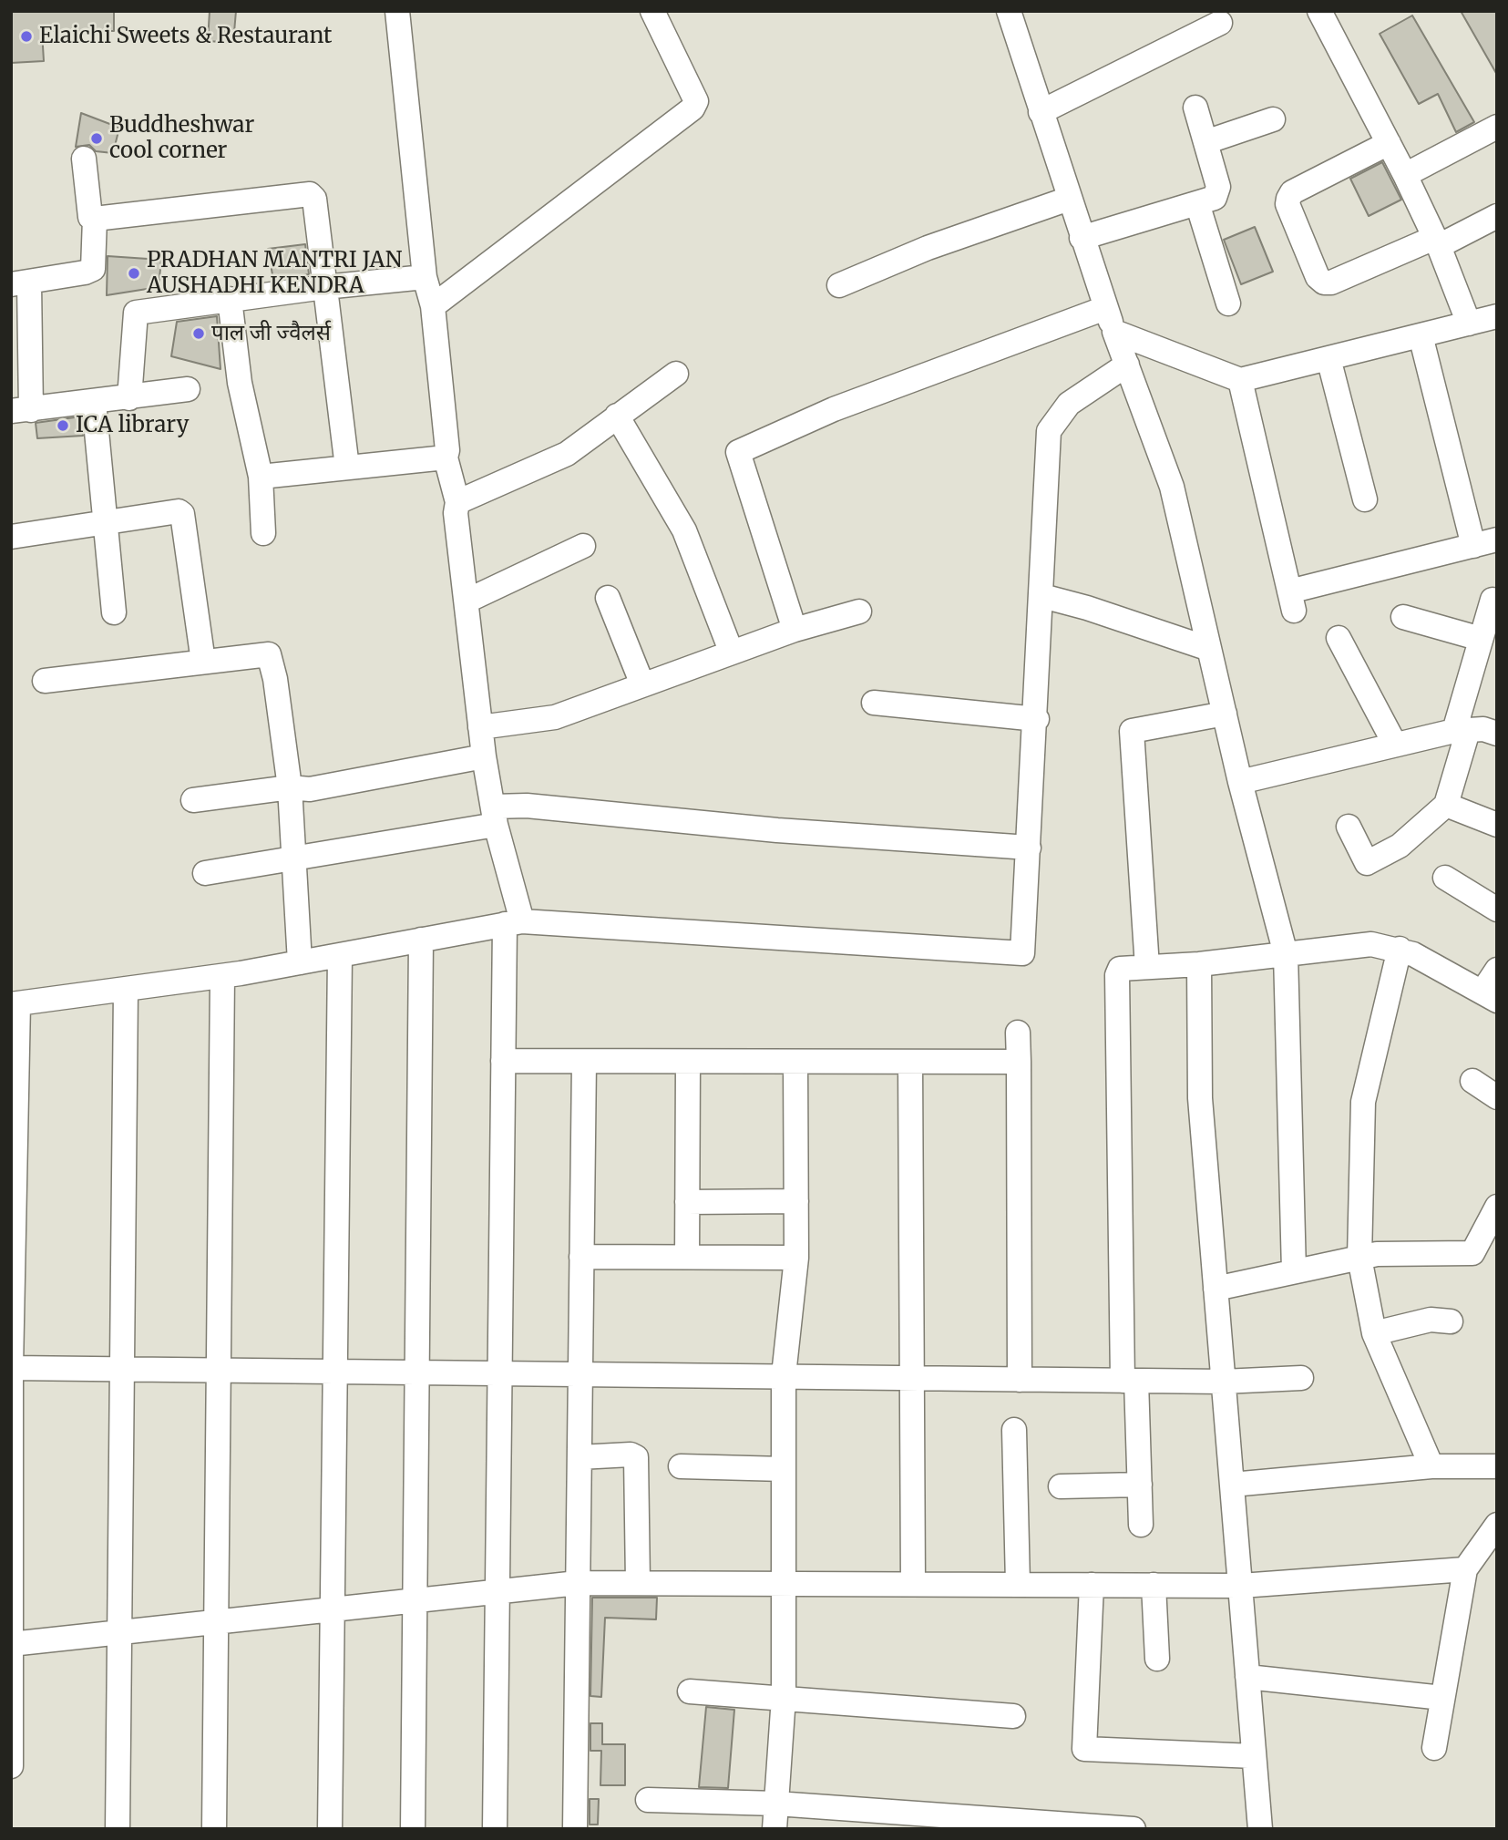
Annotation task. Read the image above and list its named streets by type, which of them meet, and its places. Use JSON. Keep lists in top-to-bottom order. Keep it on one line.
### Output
{"places":["Elaichi Sweets & Restaurant","Buddheshwar cool corner","PRADHAN MANTRI JAN AUSHADHI KENDRA","पाल जी ज्वैलर्स","ICA library"]}
